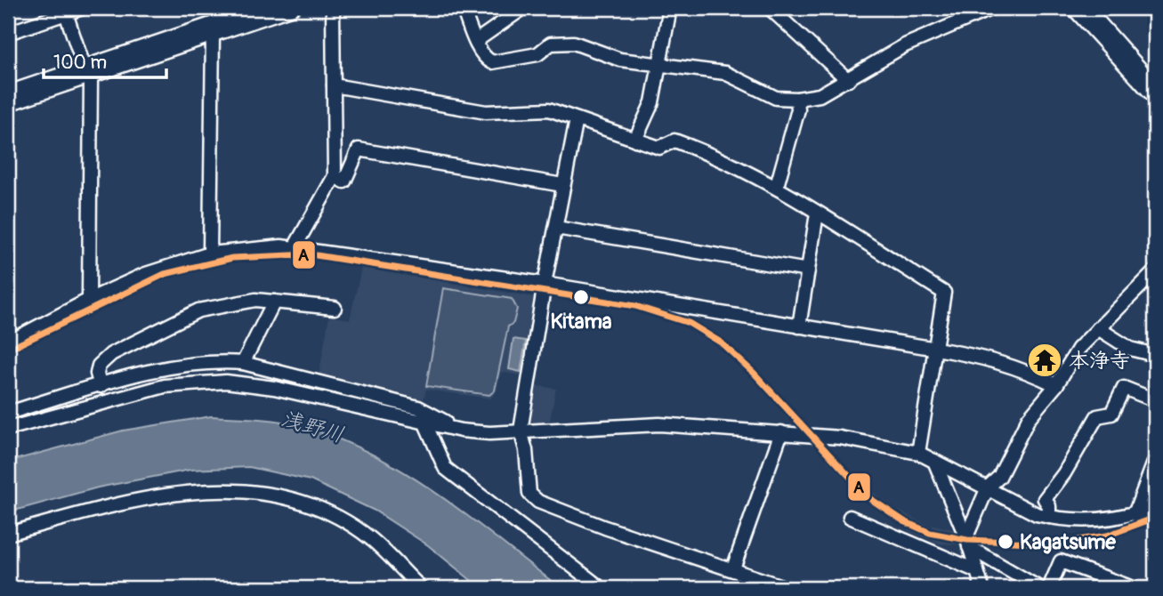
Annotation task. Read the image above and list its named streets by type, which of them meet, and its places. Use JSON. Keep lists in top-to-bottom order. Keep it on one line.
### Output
{"water":["浅野川"],"places":{"other":["Kitama","Kagatsume"],"temple":["本浄寺"]},"lines":["transit line A"],"scale_bar":"100 m"}
